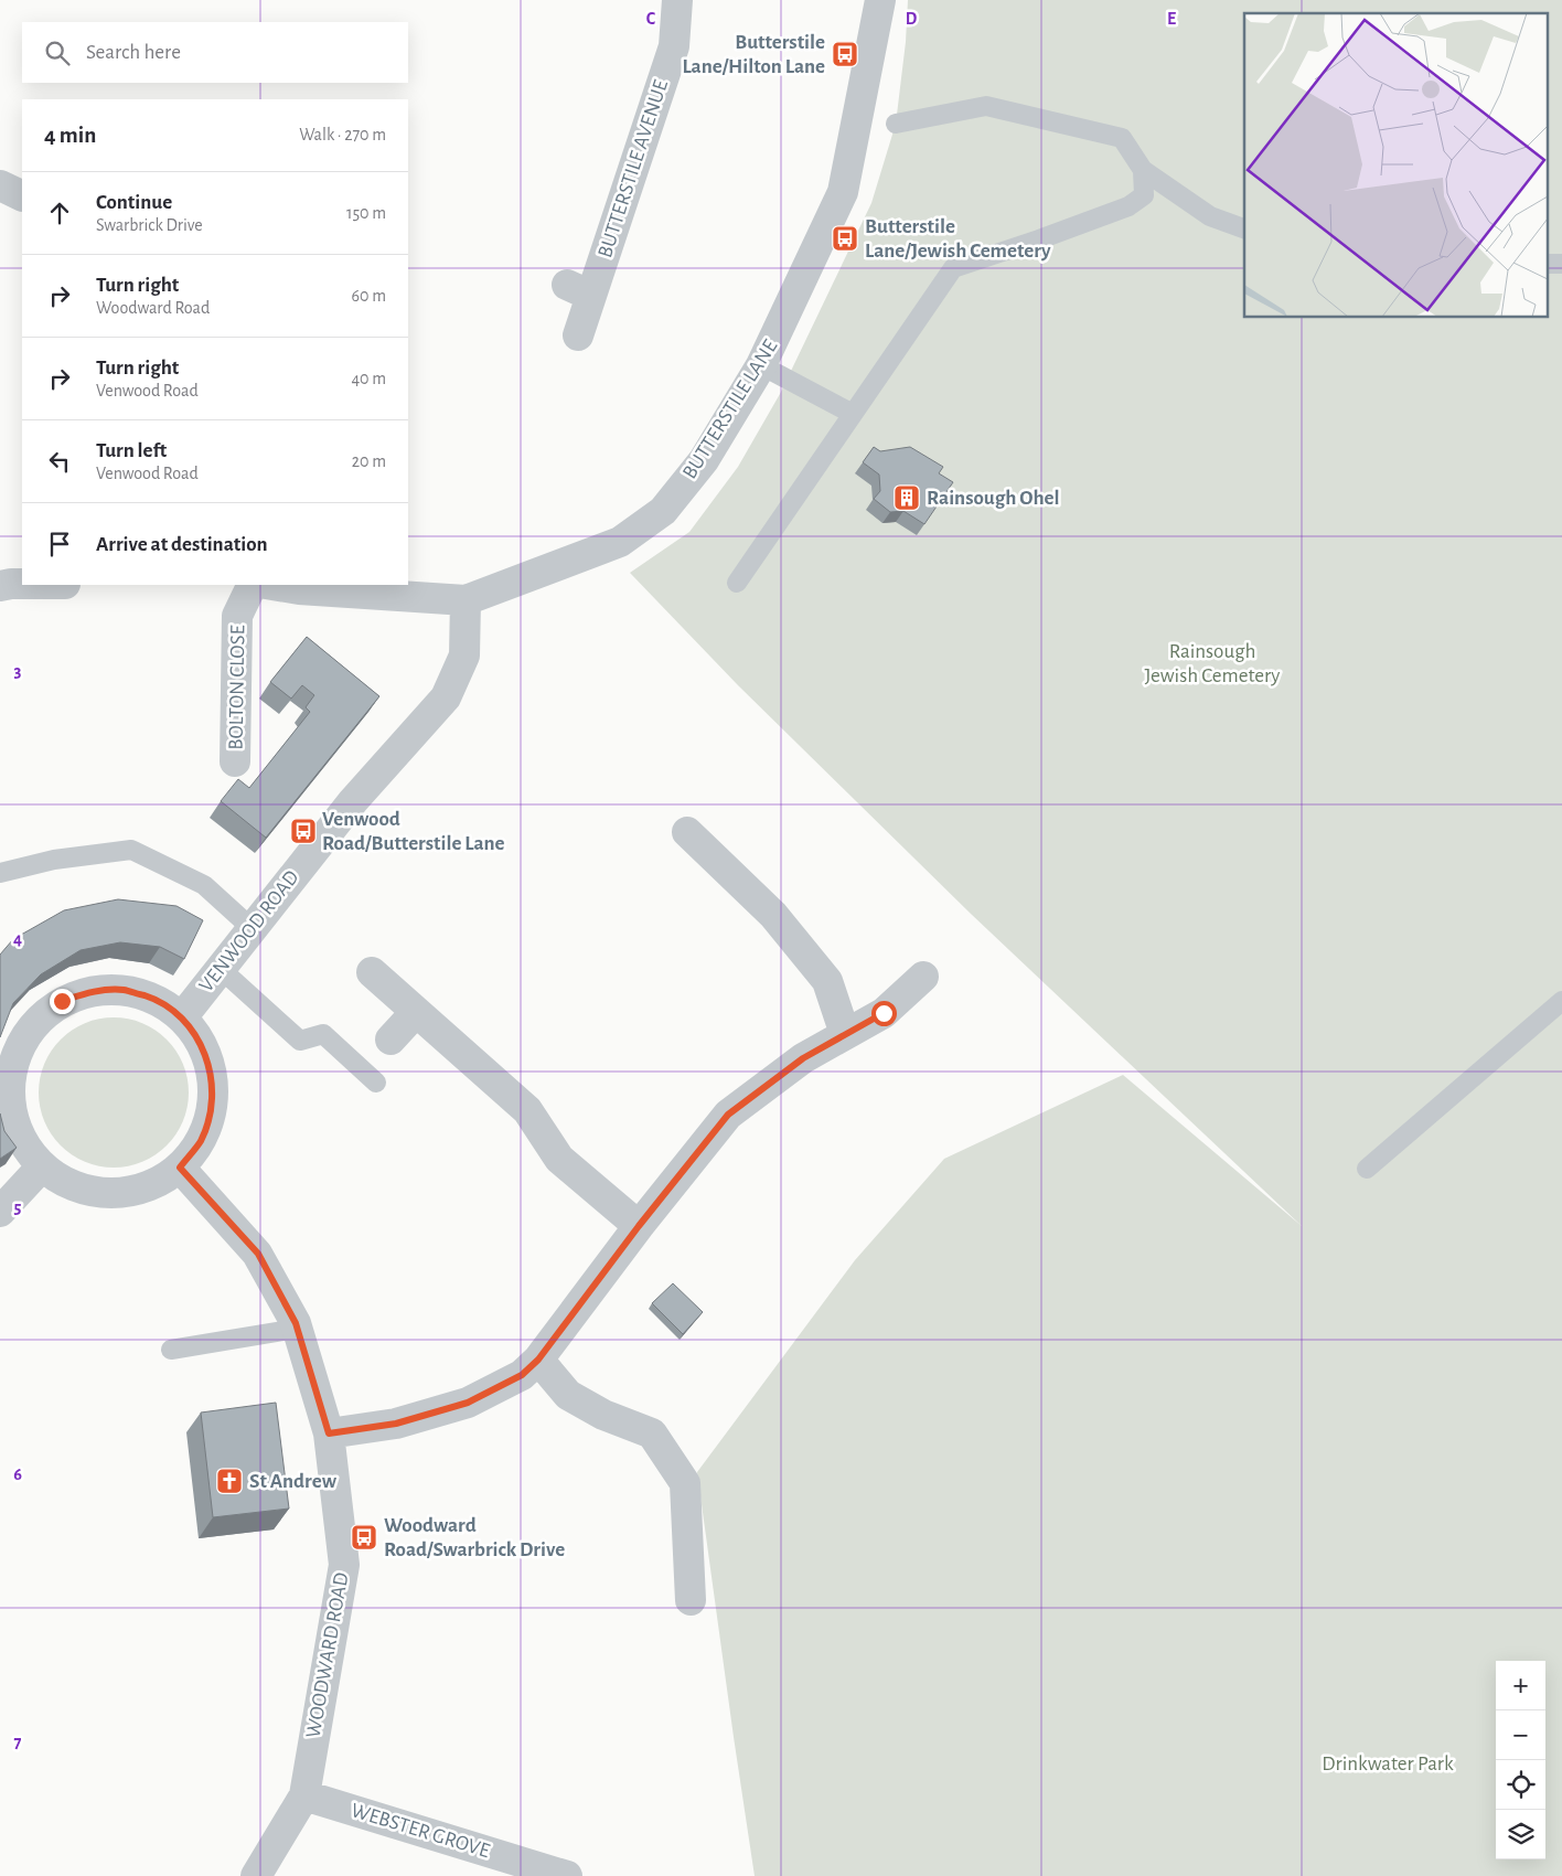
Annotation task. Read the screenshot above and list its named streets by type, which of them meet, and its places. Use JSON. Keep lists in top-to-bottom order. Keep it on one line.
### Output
{"streets":{"street":["BUTTERSTILE AVENUE","BUTTERSTILE LANE","BOLTON CLOSE","VENWOOD ROAD","WOODWARD ROAD","WEBSTER GROVE"]},"crossings":[["BUTTERSTILE LANE","VENWOOD ROAD"],["WOODWARD ROAD","WEBSTER GROVE"]],"parks":["Rainsough Jewish Cemetery","Drinkwater Park"],"places":{"bus stop":["Butterstile Lane/Hilton Lane","Butterstile Lane/Jewish Cemetery","Venwood Road/Butterstile Lane","Woodward Road/Swarbrick Drive"],"building":["Rainsough Ohel"],"church":["St Andrew"]},"page":{"search":"Search here","heading":["4 min","Walk · 270 m"],"list":[["Continue","Swarbrick Drive","150 m"],["Turn right","Woodward Road","60 m"],["Turn right","Venwood Road","40 m"],["Turn left","Venwood Road","20 m"],"Arrive at destination"],"map_buttons":["+","−"]},"grid":{"columns":["C","D","E"],"rows":["3","4","5","6","7"]}}
